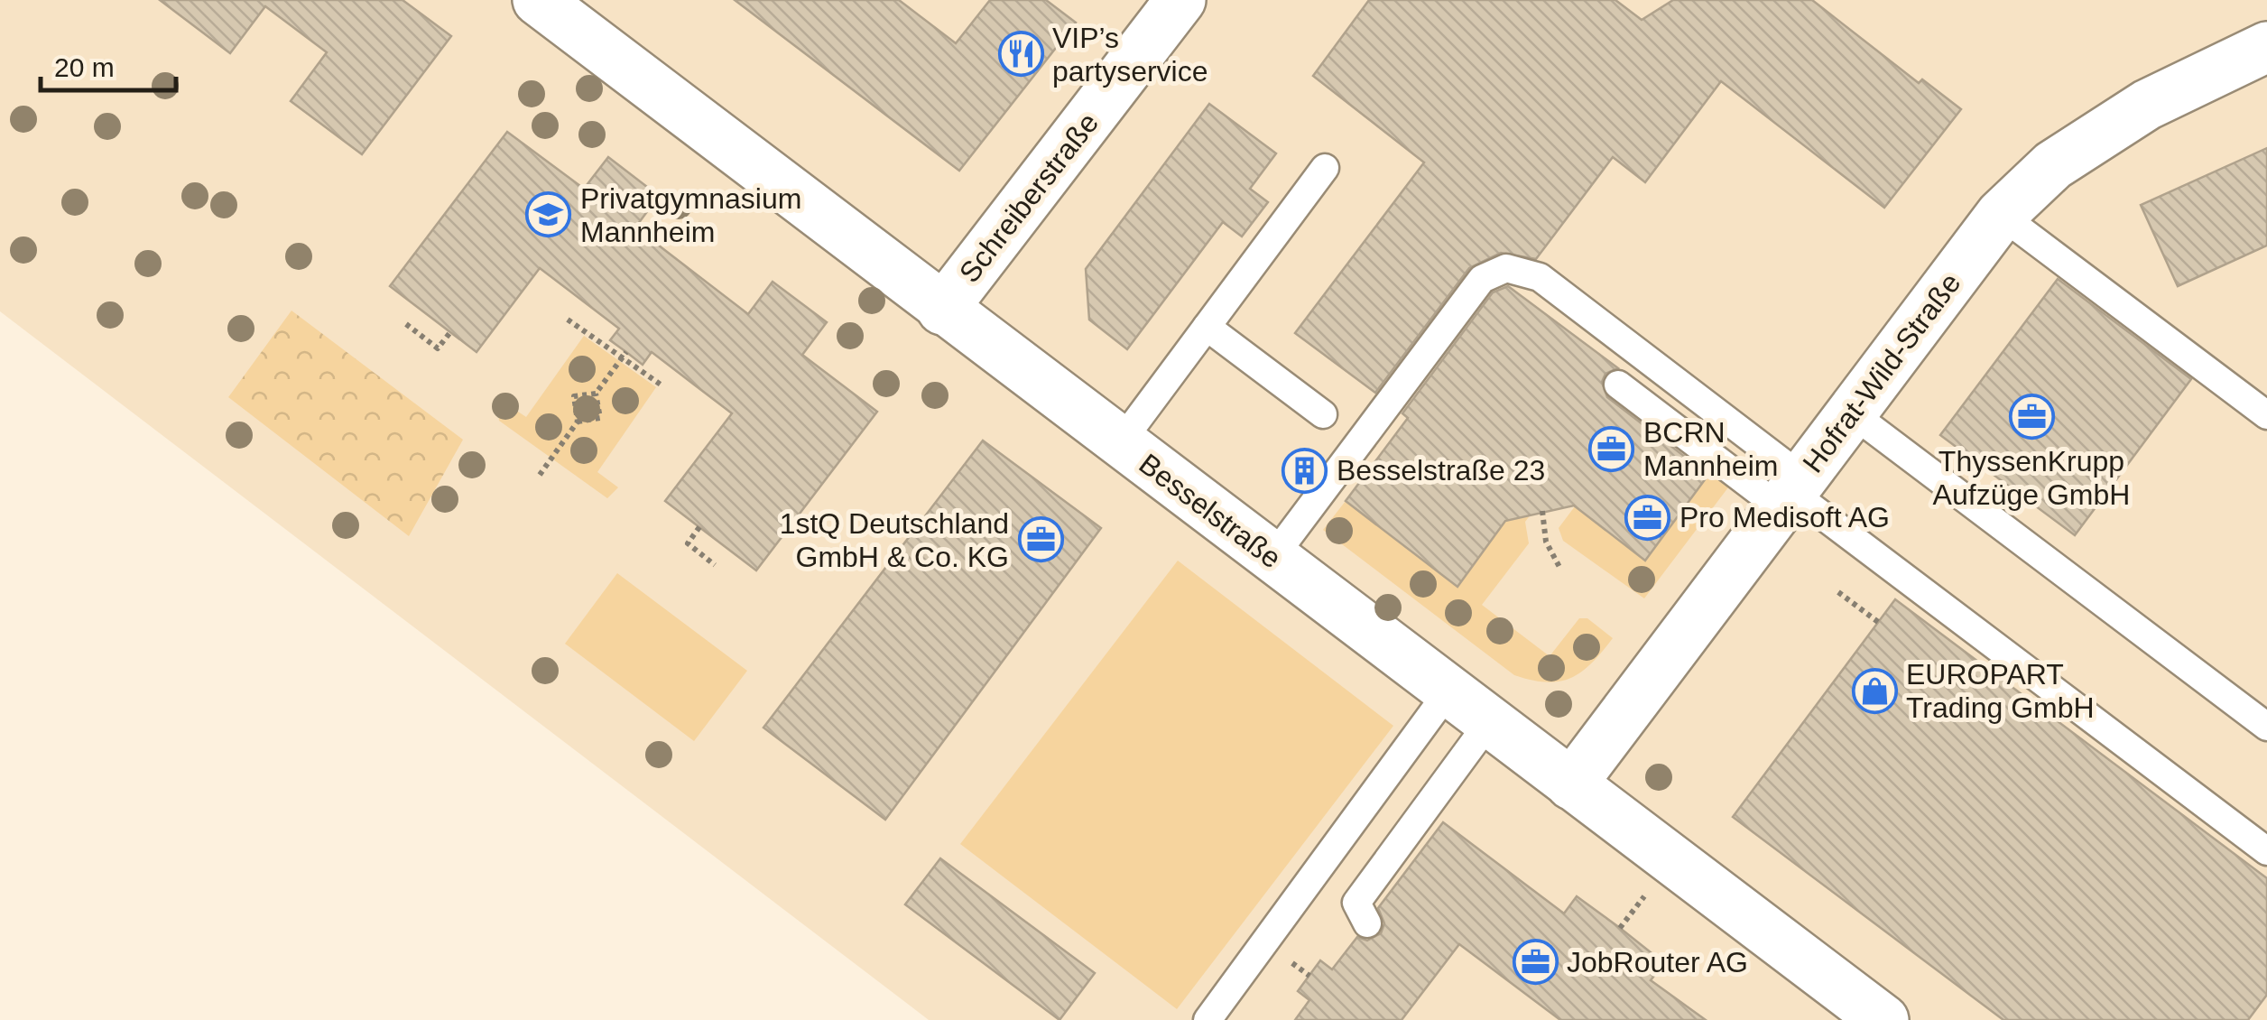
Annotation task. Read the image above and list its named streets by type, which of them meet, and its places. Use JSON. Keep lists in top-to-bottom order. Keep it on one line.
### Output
{"streets":{"street":["Schreiberstraße","Hofrat-Wild-Straße","Besselstraße"]},"crossings":[["Schreiberstraße","Besselstraße"],["Hofrat-Wild-Straße","Besselstraße"]],"places":{"restaurant":["VIP’s partyservice"],"school or university":["Privatgymnasium Mannheim"],"office":["ThyssenKrupp Aufzüge GmbH","BCRN Mannheim","Pro Medisoft AG","1stQ Deutschland GmbH & Co. KG","JobRouter AG"],"building":["Besselstraße 23"],"shop":["EUROPART Trading GmbH"]},"scale_bar":"20 m"}
